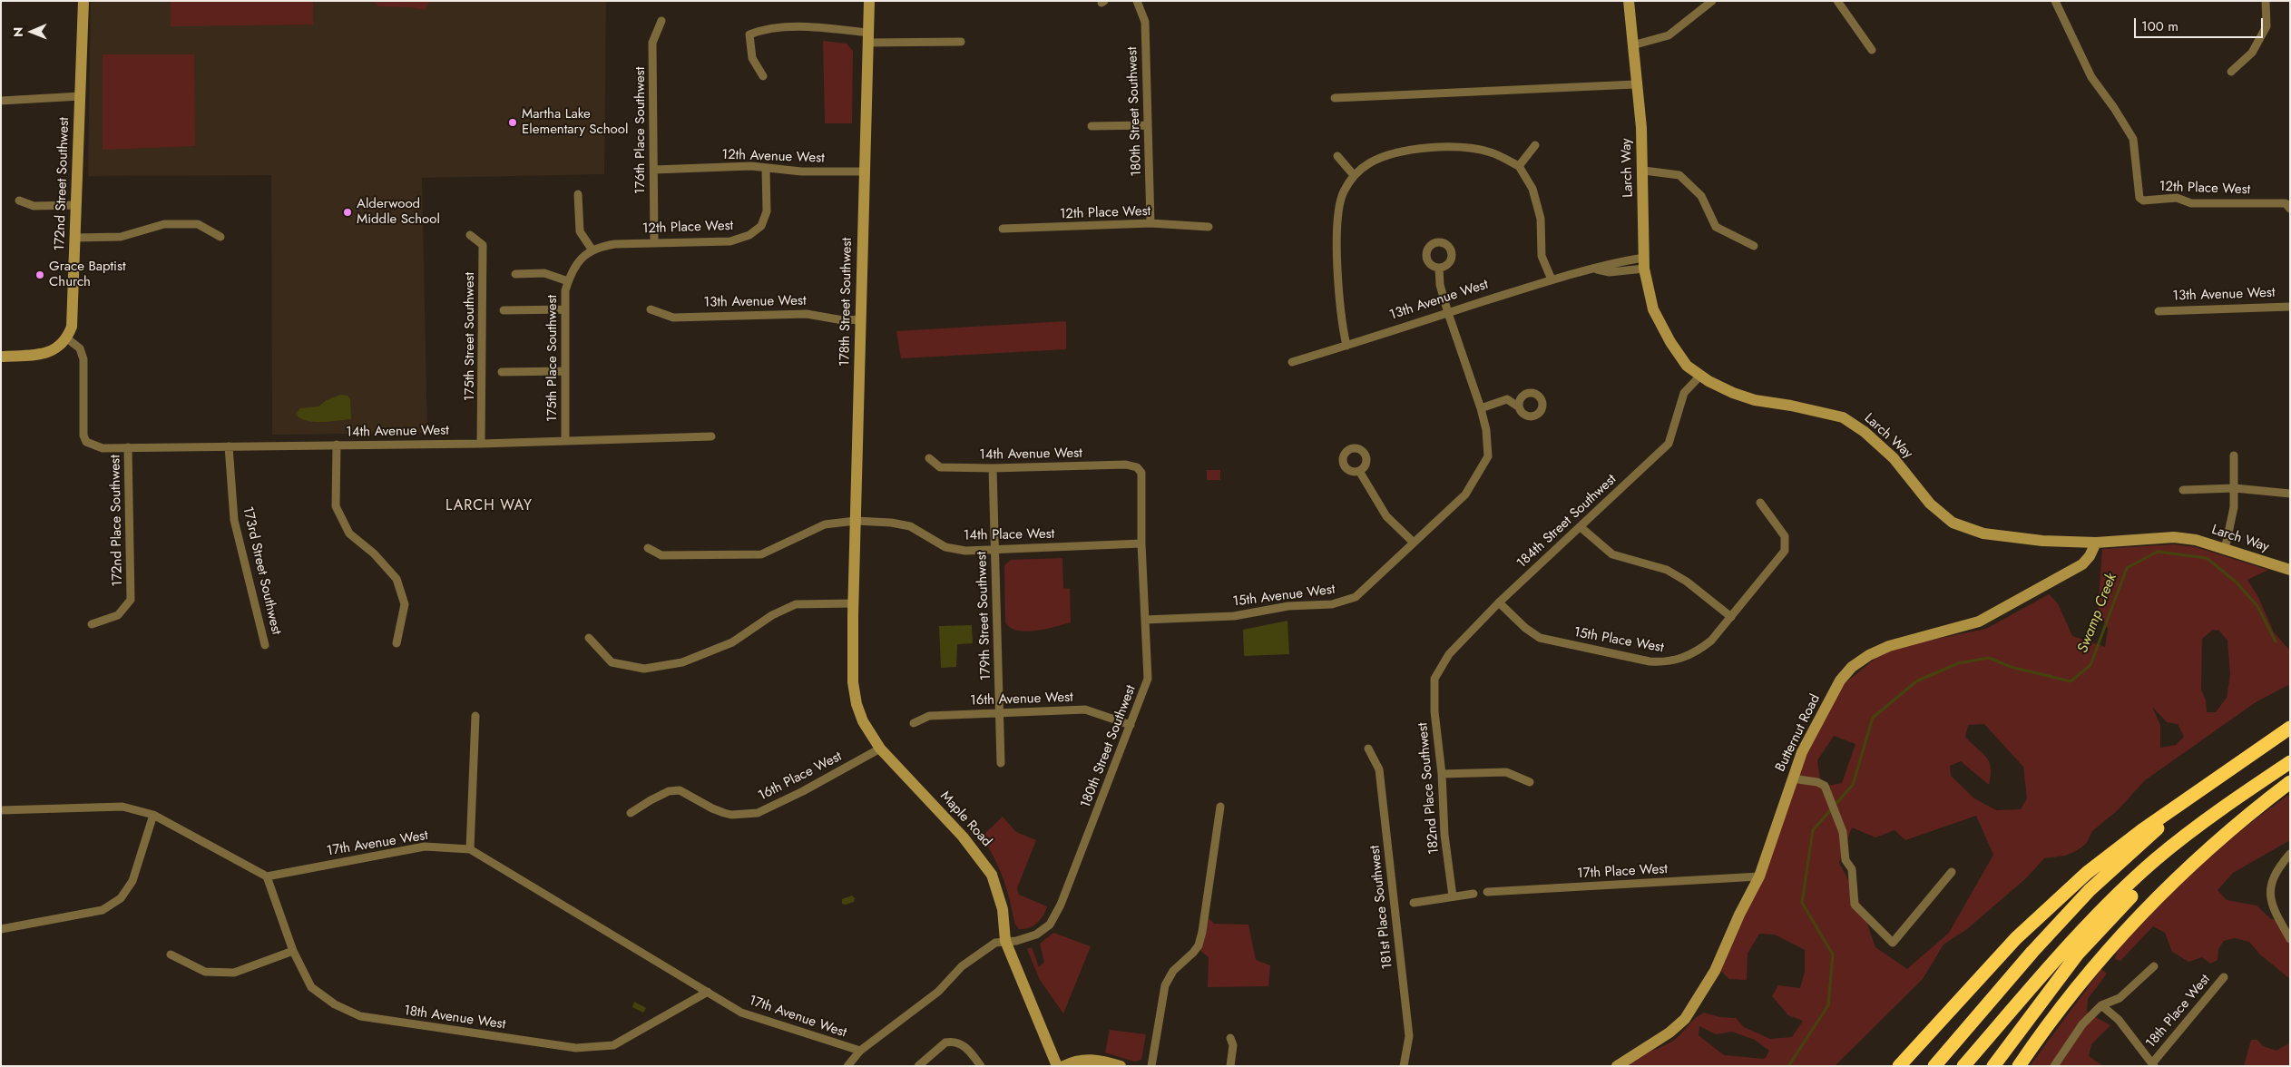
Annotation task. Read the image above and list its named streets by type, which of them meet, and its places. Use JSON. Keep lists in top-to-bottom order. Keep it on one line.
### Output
{"streets":{"street":["180th Street Southwest","176th Place Southwest","12th Avenue West","Larch Way","172nd Street Southwest","12th Place West","13th Avenue West","178th Street Southwest","175th Street Southwest","175th Place Southwest","14th Avenue West","172nd Place Southwest","184th Street Southwest","14th Place West","173rd Street Southwest","15th Avenue West","179th Street Southwest","15th Place West","16th Avenue West","Butternut Road","16th Place West","182nd Place Southwest","Maple Road","17th Avenue West","17th Place West","181st Place Southwest","18th Place West","18th Avenue West"]},"crossings":[["180th Street Southwest","12th Place West"],["180th Street Southwest","14th Avenue West"],["180th Street Southwest","14th Place West"],["180th Street Southwest","15th Avenue West"],["180th Street Southwest","16th Avenue West"],["180th Street Southwest","Maple Road"],["180th Street Southwest","17th Avenue West"],["176th Place Southwest","12th Avenue West"],["176th Place Southwest","12th Place West"],["12th Avenue West","12th Place West"],["12th Avenue West","178th Street Southwest"],["Larch Way","13th Avenue West"],["Larch Way","184th Street Southwest"],["Larch Way","Butternut Road"],["172nd Street Southwest","14th Avenue West"],["12th Place West","175th Place Southwest"],["13th Avenue West","178th Street Southwest"],["13th Avenue West","15th Avenue West"],["178th Street Southwest","14th Place West"],["178th Street Southwest","Maple Road"],["175th Street Southwest","14th Avenue West"],["175th Place Southwest","14th Avenue West"],["14th Avenue West","172nd Place Southwest"],["14th Avenue West","173rd Street Southwest"],["14th Avenue West","179th Street Southwest"],["184th Street Southwest","15th Place West"],["184th Street Southwest","182nd Place Southwest"],["14th Place West","179th Street Southwest"],["179th Street Southwest","16th Avenue West"],["Butternut Road","17th Place West"],["16th Place West","Maple Road"],["Maple Road","17th Avenue West"],["17th Avenue West","18th Avenue West"]],"districts":["LARCH WAY"],"water":["Swamp Creek"],"places":["Martha Lake Elementary School","Alderwood Middle School","Grace Baptist Church"],"scale_bar":"100 m","north":"left"}
